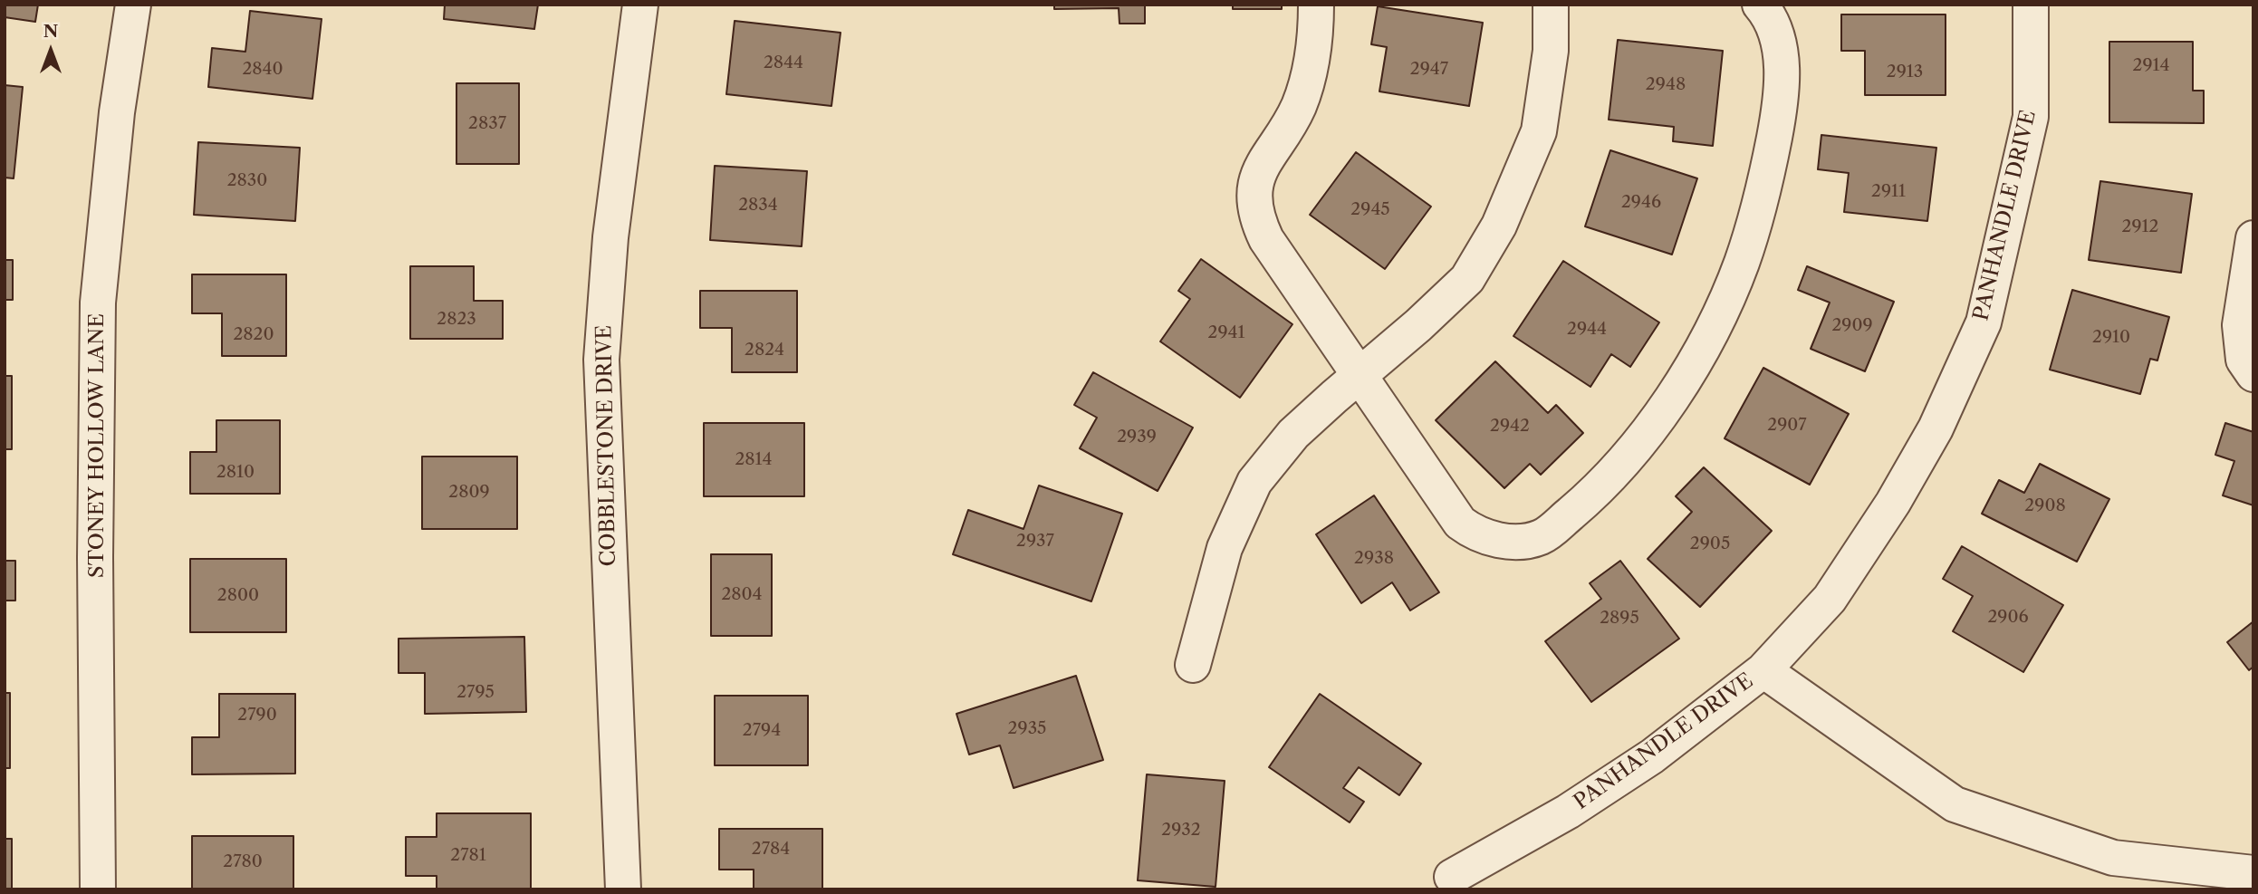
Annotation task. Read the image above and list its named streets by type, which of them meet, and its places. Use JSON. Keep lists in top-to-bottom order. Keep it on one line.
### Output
{"streets":{"street":["PANHANDLE DRIVE","STONEY HOLLOW LANE","COBBLESTONE DRIVE"]},"house_numbers":["2844","2914","2840","2947","2913","2948","2837","2830","2911","2946","2834","2945","2912","2823","2909","2944","2941","2820","2910","2824","2907","2942","2939","2814","2810","2809","2908","2937","2905","2938","2804","2800","2906","2895","2795","2790","2935","2794","2932","2784","2781","2780"],"north":"top"}
